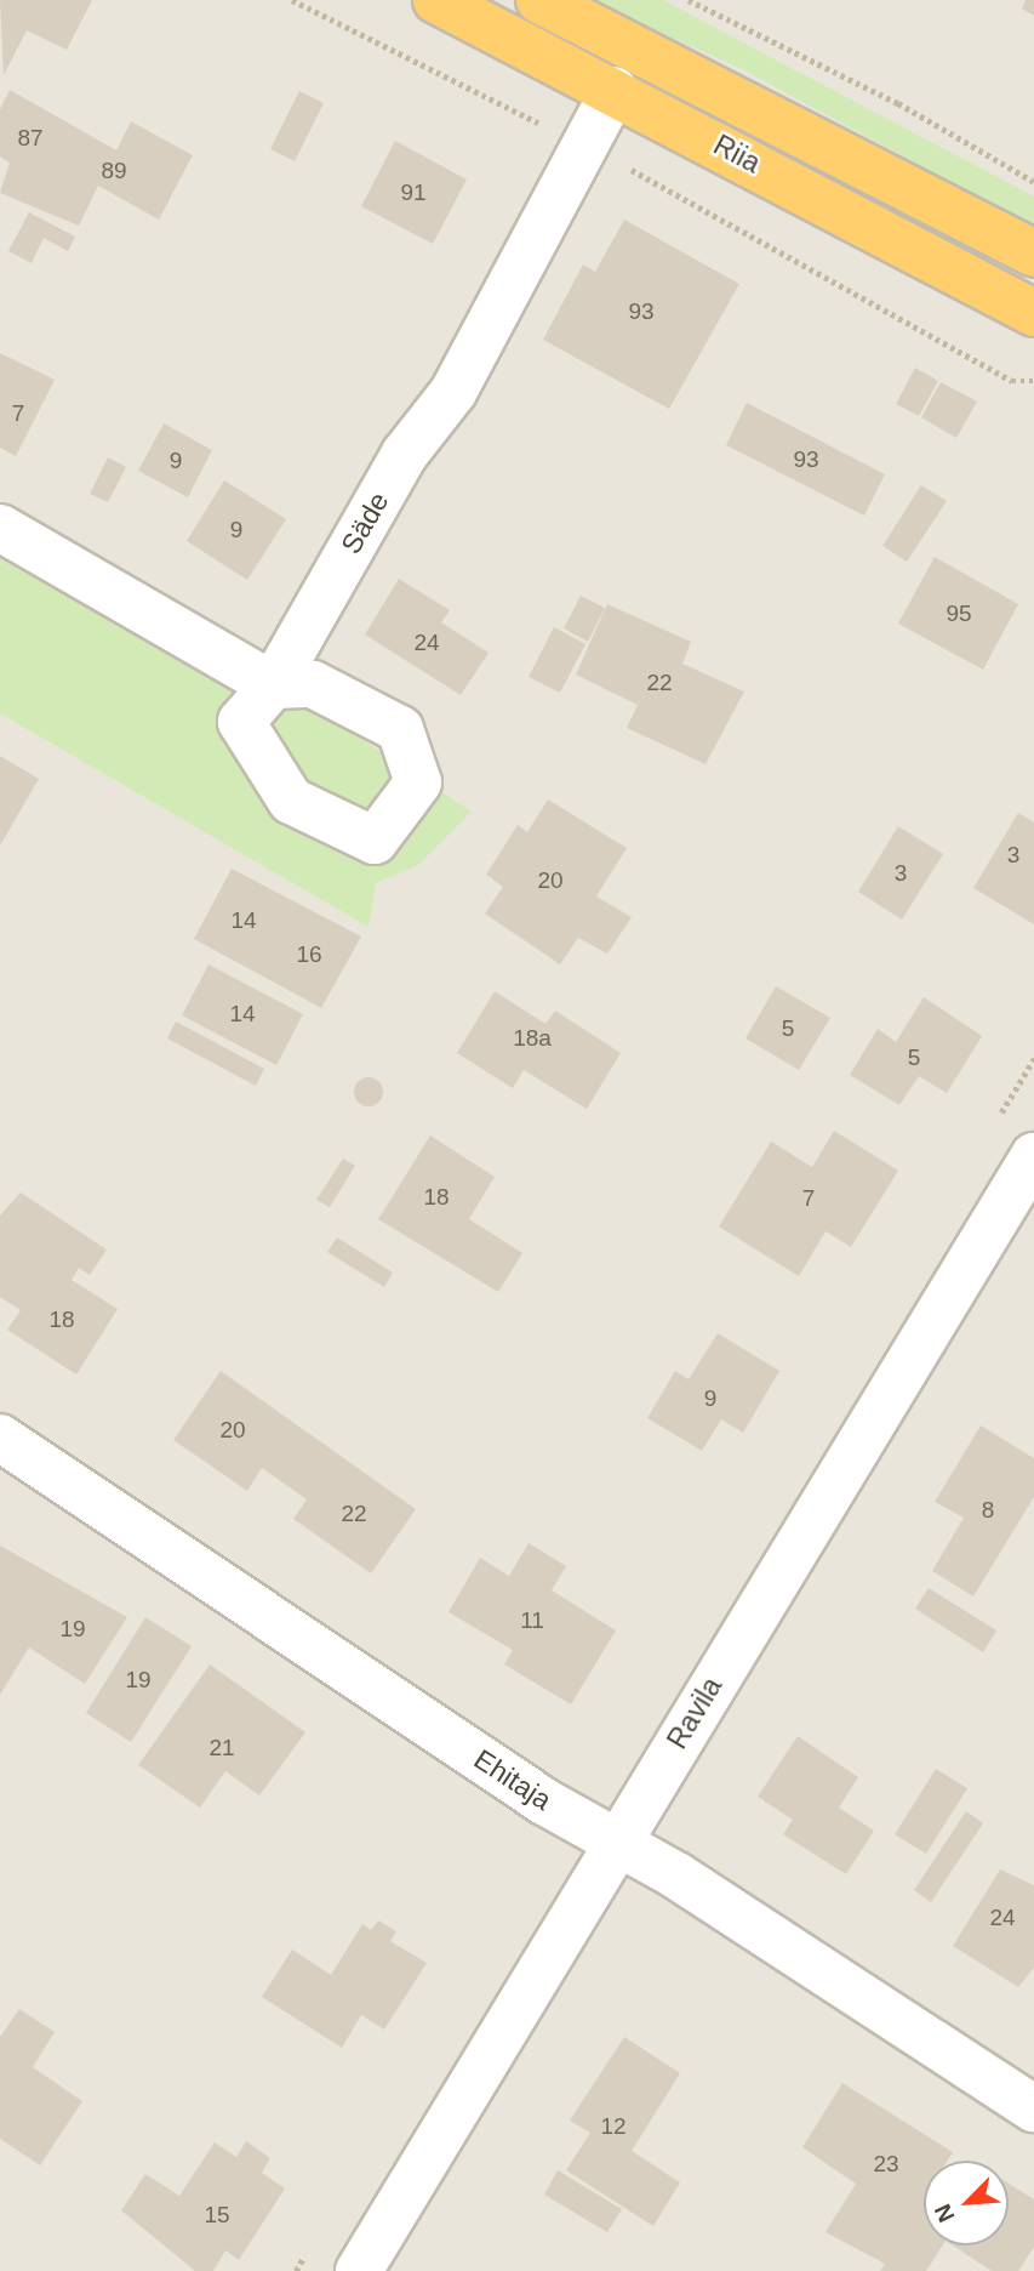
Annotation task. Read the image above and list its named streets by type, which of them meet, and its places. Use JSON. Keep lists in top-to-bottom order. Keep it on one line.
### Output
{"streets":{"highway":["Riia"],"street":["Säde","Ravila","Ehitaja"]},"crossings":[["Riia","Säde"],["Ravila","Ehitaja"]],"house_numbers":["87","89","91","93","7","93","9","9","95","24","22","3","3","20","14","16","14","5","18a","5","18","7","18","9","20","8","22","11","19","19","21","24","12","23","15"],"north":"bottom left"}
